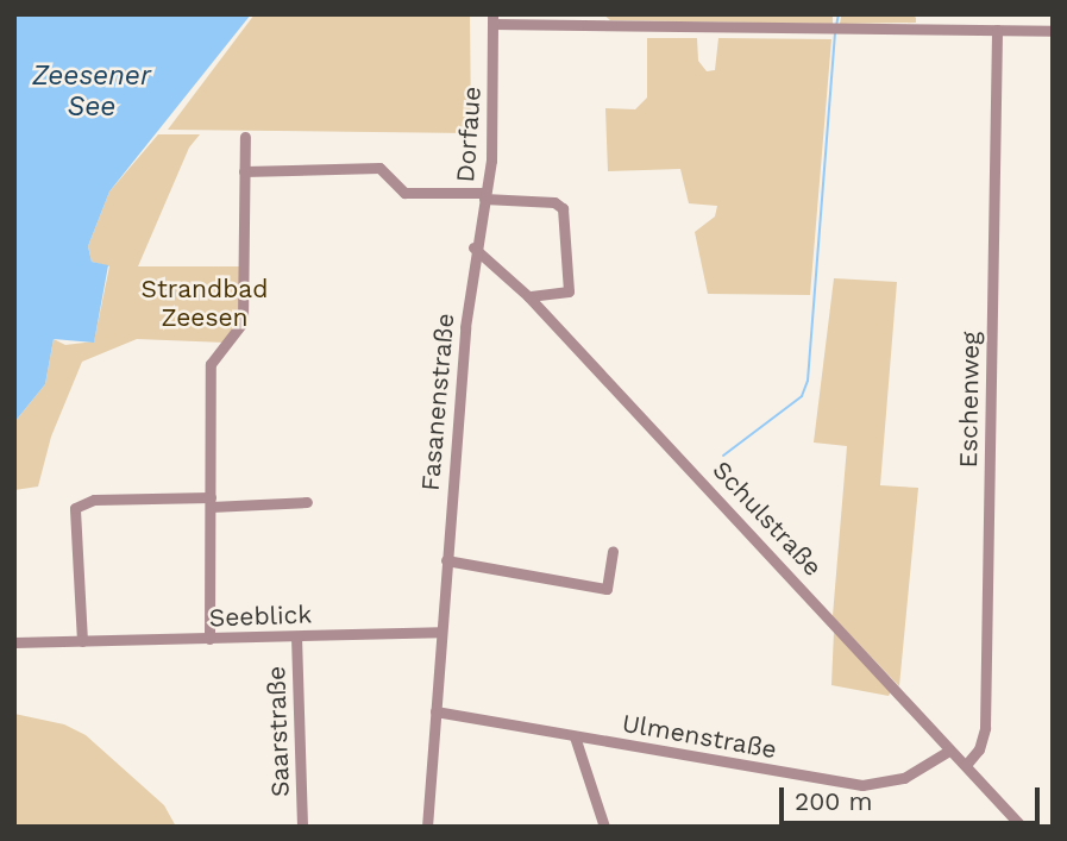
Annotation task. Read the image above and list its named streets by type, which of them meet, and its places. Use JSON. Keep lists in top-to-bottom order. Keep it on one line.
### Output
{"streets":{"street":["Dorfaue","Eschenweg","Fasanenstraße","Schulstraße","Seeblick","Saarstraße","Ulmenstraße"]},"crossings":[["Dorfaue","Fasanenstraße"],["Dorfaue","Schulstraße"],["Eschenweg","Schulstraße"],["Fasanenstraße","Schulstraße"],["Fasanenstraße","Seeblick"],["Fasanenstraße","Ulmenstraße"],["Schulstraße","Ulmenstraße"],["Seeblick","Saarstraße"]],"water":["Zeesener See"],"parks":["Strandbad Zeesen"],"scale_bar":"200 m"}
